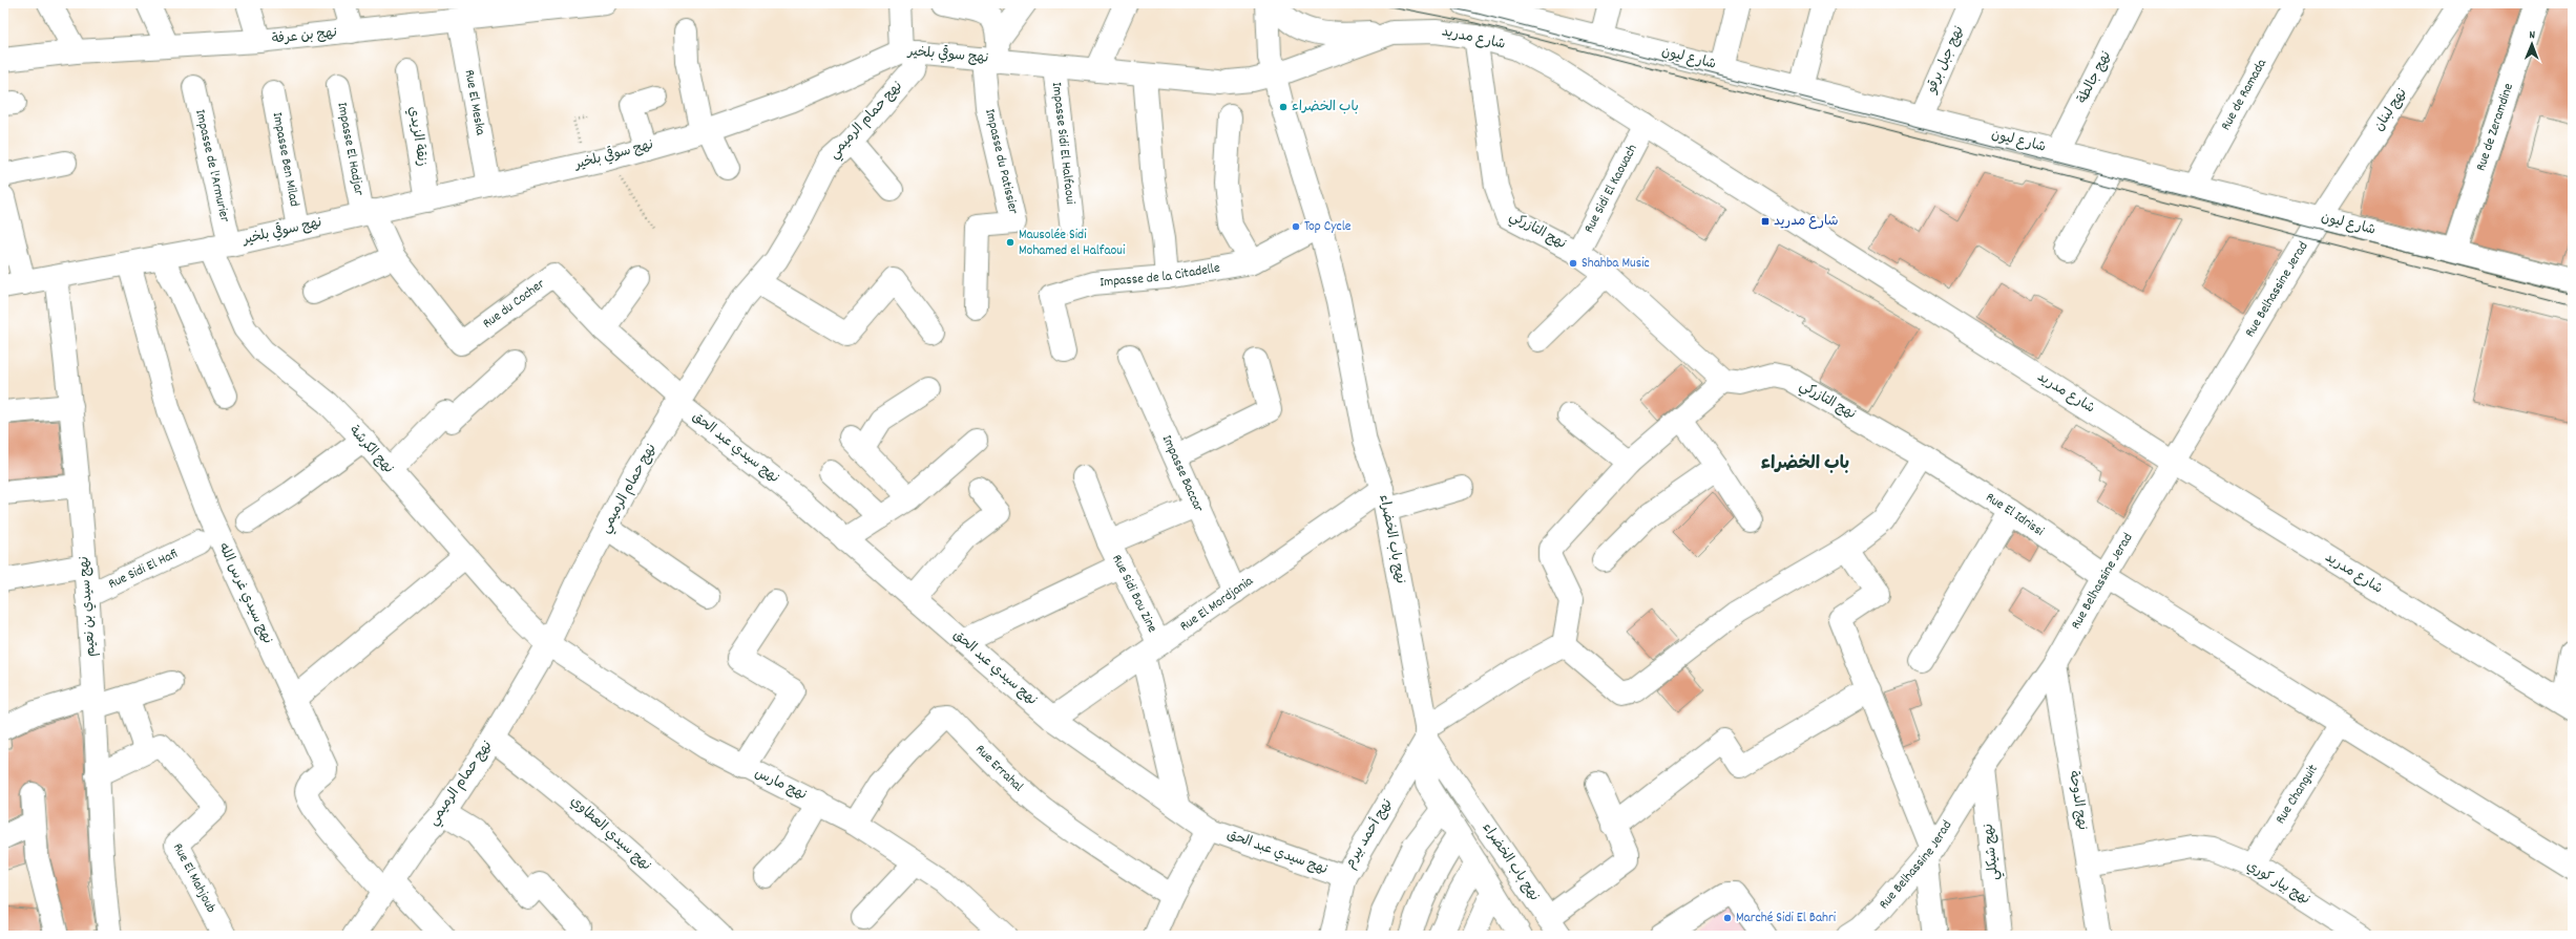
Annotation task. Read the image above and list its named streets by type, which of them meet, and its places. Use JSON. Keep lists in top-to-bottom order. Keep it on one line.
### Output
{"streets":{"street":["نهج بن عرفة","شارع مدريد","نهج سوقي بلخير","شارع ليون","نهج جبل برقو","نهج جالطة","Rue de Ramada","Rue El Meska","نهج لبنان","نهج حمام الرميمي","Rue de Zeramdine","زنقة الزيدي","Impasse Sidi El Halfaoui","Impasse El Hadjar","Impasse Ben Milad","Impasse du Patissier","Impasse de l'Armurier","Rue Sidi El Kaouach","نهج التازركي","Impasse de la Citadelle","Rue Belhassine Jerad","Rue du Cocher","نهج سيدي عبد الحق","نهج الكرشة","Impasse Baccar","Rue El Idrissi","نهج باب الخضراء","Rue Sidi El Hafi","نهج سيدي غرس الله","Rue Sidi Bou Zine","Rue El Mordjania","نهج سيدي بن نعيم","Rue Errahal","نهج مارس","Rue Changuit","نهج الدوحة","نهج سيدي العطاوي","نهج أحمد بيرم","نهج شيكلي","Rue El Mahjoub","نهج بيار كوري"]},"crossings":[["نهج بن عرفة","Rue El Meska"],["شارع مدريد","نهج سوقي بلخير"],["شارع مدريد","Rue Sidi El Kaouach"],["شارع مدريد","نهج التازركي"],["شارع مدريد","Rue Belhassine Jerad"],["شارع مدريد","نهج باب الخضراء"],["نهج سوقي بلخير","Rue El Meska"],["نهج سوقي بلخير","نهج حمام الرميمي"],["نهج سوقي بلخير","زنقة الزيدي"],["نهج سوقي بلخير","Impasse Sidi El Halfaoui"],["نهج سوقي بلخير","Impasse El Hadjar"],["نهج سوقي بلخير","Impasse Ben Milad"],["نهج سوقي بلخير","Impasse du Patissier"],["نهج سوقي بلخير","Impasse de l'Armurier"],["نهج سوقي بلخير","Rue du Cocher"],["نهج سوقي بلخير","نهج الكرشة"],["نهج سوقي بلخير","نهج باب الخضراء"],["نهج سوقي بلخير","نهج سيدي غرس الله"],["نهج سوقي بلخير","نهج سيدي بن نعيم"],["شارع ليون","نهج جبل برقو"],["شارع ليون","نهج جالطة"],["شارع ليون","Rue de Ramada"],["شارع ليون","نهج لبنان"],["شارع ليون","Rue de Zeramdine"],["شارع ليون","Rue Belhassine Jerad"],["نهج لبنان","Rue Belhassine Jerad"],["نهج حمام الرميمي","Rue du Cocher"],["نهج حمام الرميمي","نهج سيدي عبد الحق"],["نهج حمام الرميمي","نهج الكرشة"],["نهج حمام الرميمي","نهج سيدي غرس الله"],["نهج حمام الرميمي","نهج مارس"],["نهج حمام الرميمي","نهج سيدي العطاوي"],["Impasse El Hadjar","Rue du Cocher"],["Impasse de l'Armurier","نهج الكرشة"],["Rue Sidi El Kaouach","نهج التازركي"],["نهج التازركي","Rue El Idrissi"],["Impasse de la Citadelle","نهج باب الخضراء"],["Rue Belhassine Jerad","Rue El Idrissi"],["Rue Belhassine Jerad","نهج الدوحة"],["Rue Belhassine Jerad","نهج شيكلي"],["Rue du Cocher","نهج سيدي عبد الحق"],["نهج سيدي عبد الحق","Rue Sidi Bou Zine"],["نهج سيدي عبد الحق","Rue El Mordjania"],["نهج سيدي عبد الحق","نهج أحمد بيرم"],["نهج الكرشة","نهج مارس"],["Impasse Baccar","Rue El Mordjania"],["Rue El Idrissi","Rue Changuit"],["نهج باب الخضراء","Rue El Mordjania"],["نهج باب الخضراء","نهج أحمد بيرم"],["Rue Sidi El Hafi","نهج سيدي بن نعيم"],["Rue Sidi Bou Zine","Rue El Mordjania"],["Rue Errahal","نهج مارس"],["Rue Changuit","نهج بيار كوري"],["نهج الدوحة","نهج بيار كوري"]],"districts":["باب الخضراء"],"places":{"other":["باب الخضراء","Top Cycle","Mausolée Sidi Mohamed el Halfaoui","Shahba Music","Marché Sidi El Bahri"],"transit":["شارع مدريد"]},"north":"top"}
